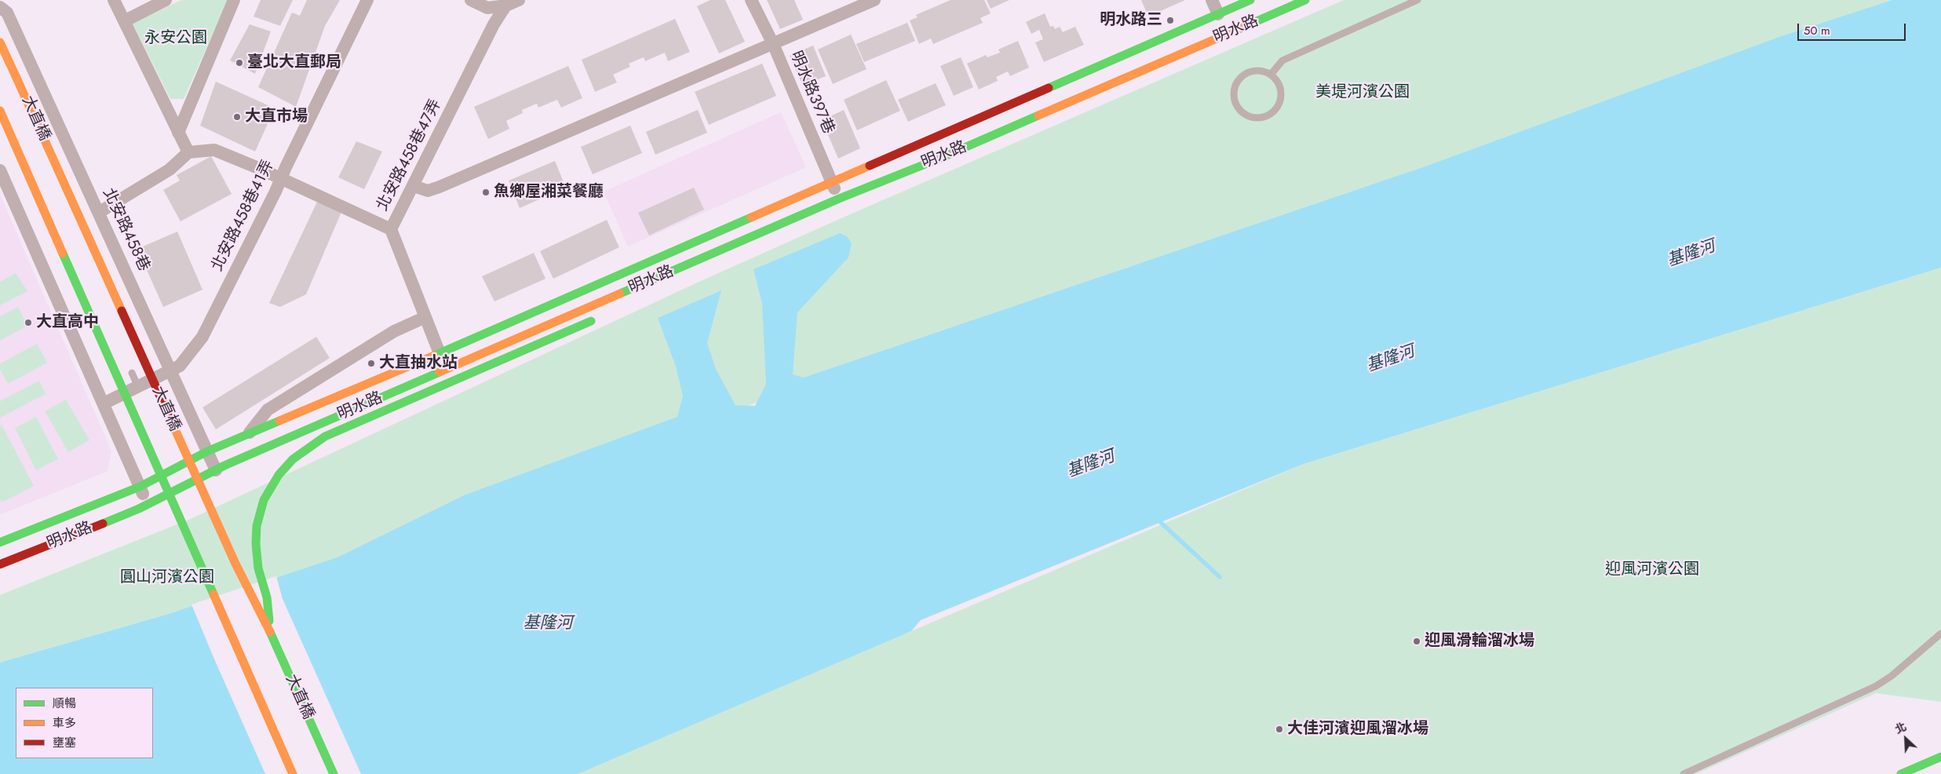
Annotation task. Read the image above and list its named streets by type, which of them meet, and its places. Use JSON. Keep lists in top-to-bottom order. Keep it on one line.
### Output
{"streets":{"main road":["明水路","大直橋"],"street":["明水路397巷","北安路458巷47弄","北安路458巷41弄","北安路458巷"]},"crossings":[["明水路","明水路397巷"],["明水路","北安路458巷47弄"],["明水路","北安路458巷"],["北安路458巷41弄","北安路458巷"]],"water":["基隆河"],"parks":["永安公園","美堤河濱公園","迎風河濱公園","圓山河濱公園"],"places":["明水路三","臺北大直郵局","大直市場","魚鄉屋湘菜餐廳","大直高中","大直抽水站","迎風滑輪溜冰場","大佳河濱迎風溜冰場"],"legend":["順暢","車多","壅塞"],"scale_bar":"50 m","north":"top left"}
